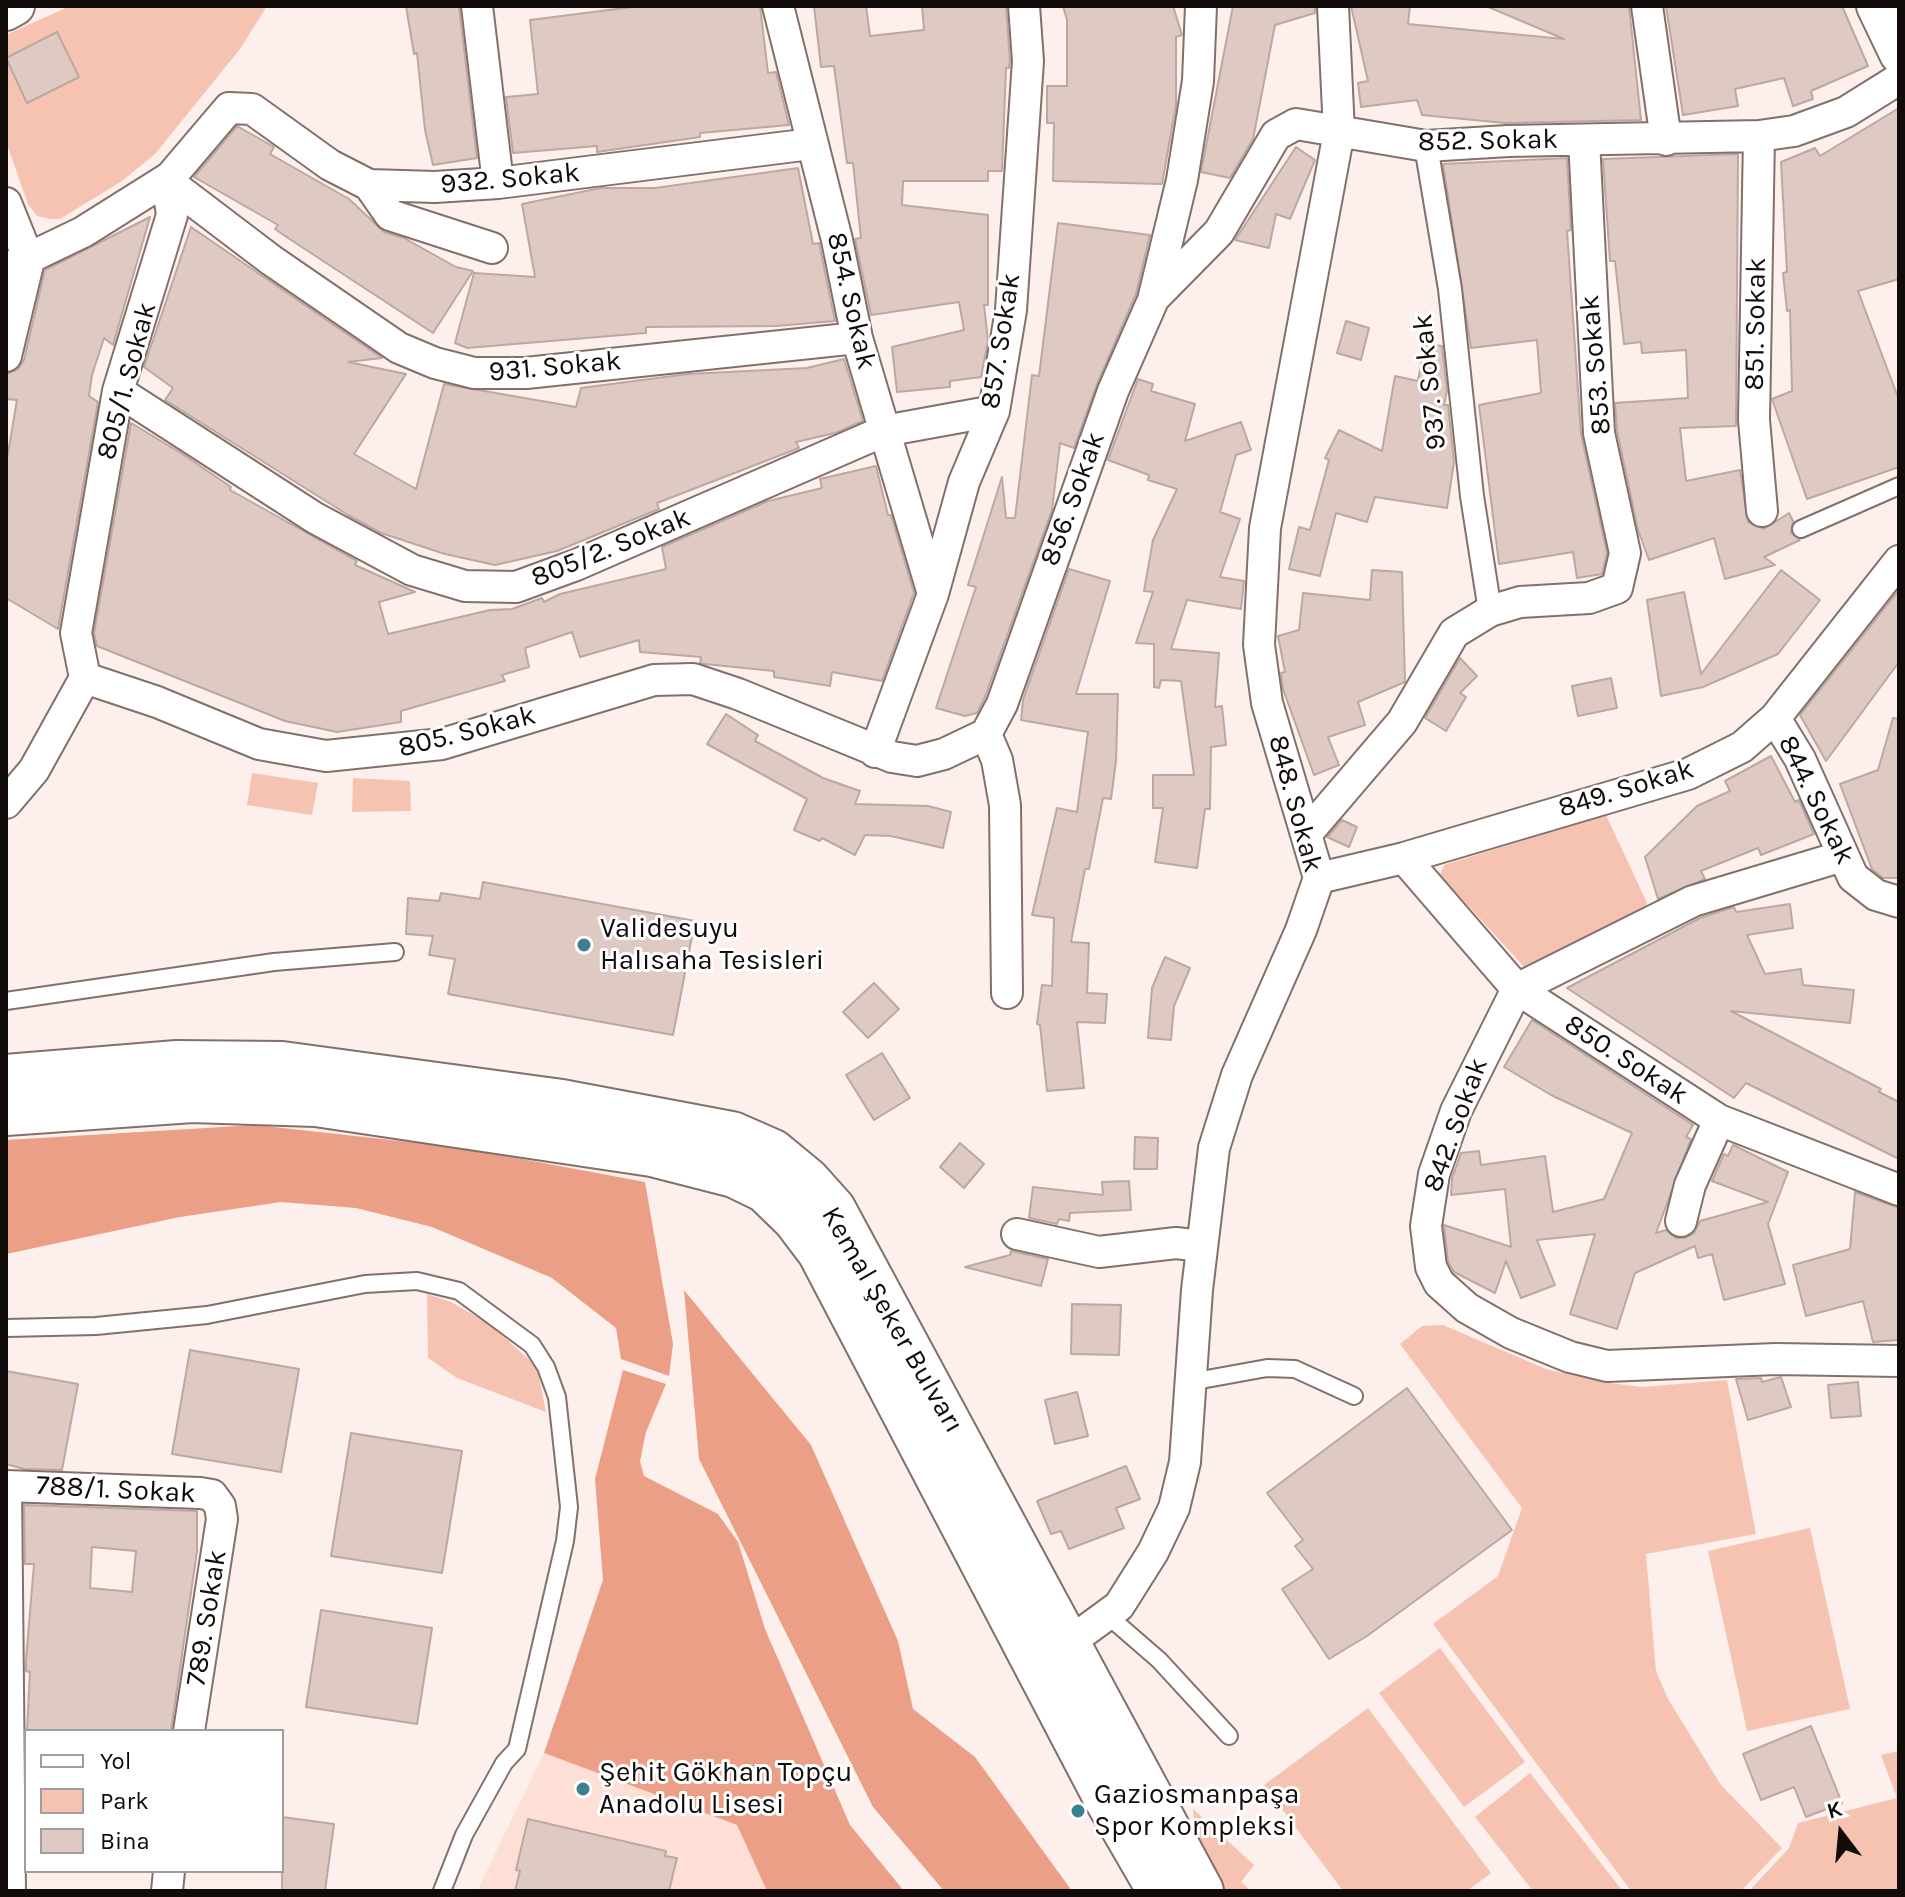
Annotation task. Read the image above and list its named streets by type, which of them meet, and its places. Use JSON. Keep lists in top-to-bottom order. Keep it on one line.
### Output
{"streets":{"main road":["Kemal Şeker Bulvarı"],"street":["852. Sokak","932. Sokak","854. Sokak","851. Sokak","857. Sokak","853. Sokak","931. Sokak","805/1. Sokak","937. Sokak","856. Sokak","805/2. Sokak","805. Sokak","849. Sokak","844. Sokak","848. Sokak","850. Sokak","842. Sokak","788/1. Sokak","789. Sokak"]},"crossings":[["852. Sokak","851. Sokak"],["852. Sokak","853. Sokak"],["852. Sokak","937. Sokak"],["852. Sokak","856. Sokak"],["852. Sokak","848. Sokak"],["932. Sokak","854. Sokak"],["932. Sokak","931. Sokak"],["932. Sokak","805/1. Sokak"],["854. Sokak","857. Sokak"],["854. Sokak","931. Sokak"],["854. Sokak","805/2. Sokak"],["857. Sokak","805/2. Sokak"],["857. Sokak","805. Sokak"],["853. Sokak","937. Sokak"],["931. Sokak","805/1. Sokak"],["805/1. Sokak","805/2. Sokak"],["805/1. Sokak","805. Sokak"],["856. Sokak","805. Sokak"],["849. Sokak","844. Sokak"],["849. Sokak","848. Sokak"],["849. Sokak","850. Sokak"],["848. Sokak","Kemal Şeker Bulvarı"],["850. Sokak","842. Sokak"],["788/1. Sokak","789. Sokak"]],"places":["Validesuyu Halısaha Tesisleri","Şehit Gökhan Topçu Anadolu Lisesi","Gaziosmanpaşa Spor Kompleksi"],"legend":["Yol","Park","Bina"],"north":"top"}
